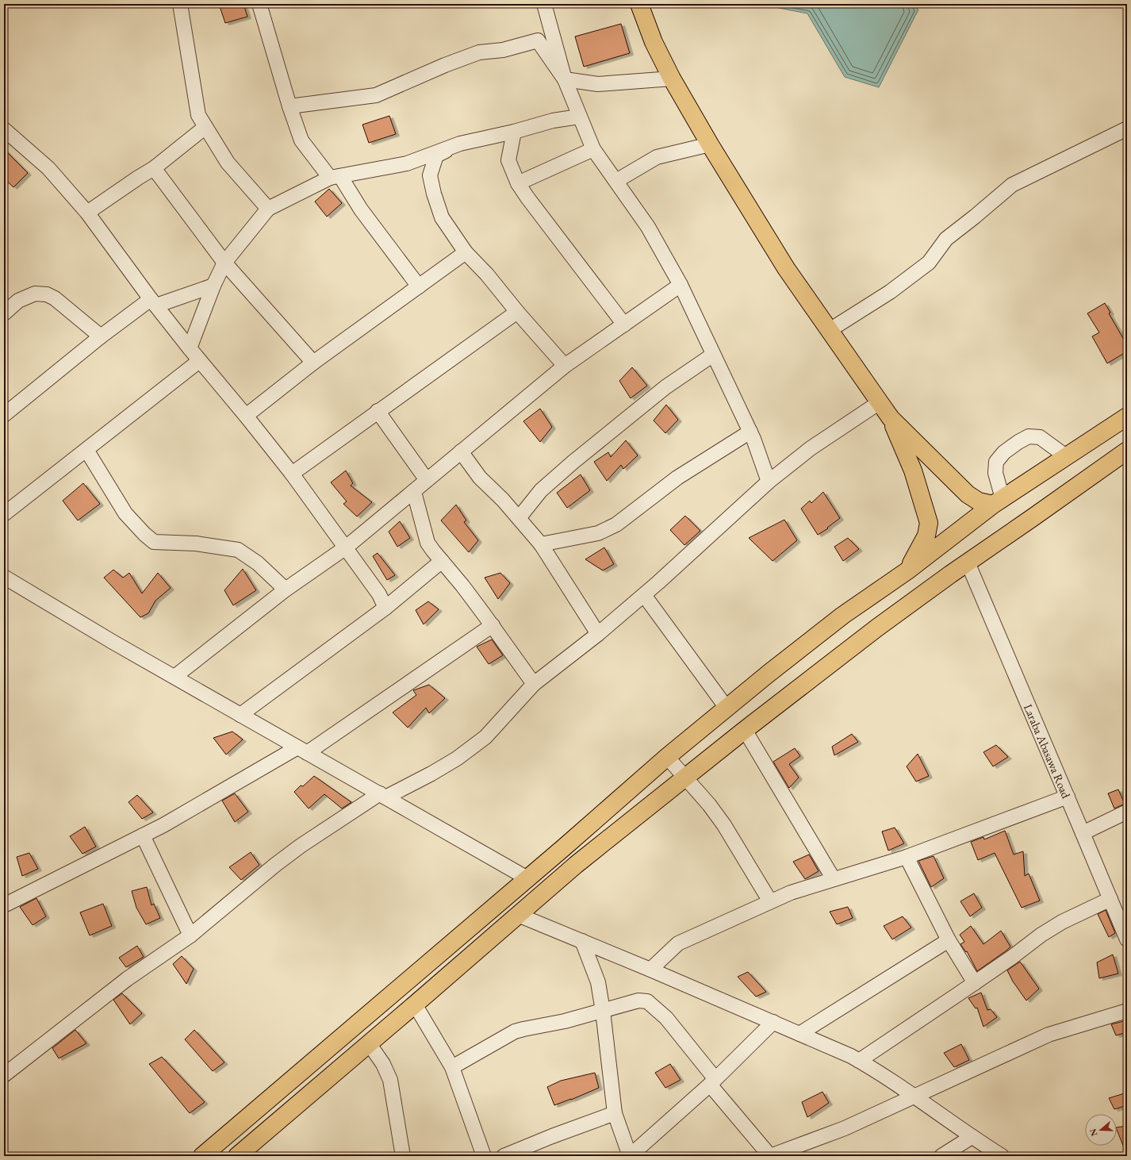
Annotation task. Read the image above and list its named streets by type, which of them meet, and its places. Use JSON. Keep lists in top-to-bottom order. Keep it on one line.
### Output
{"streets":{"street":["Laraba Abasawa Road"]},"north":"left"}
